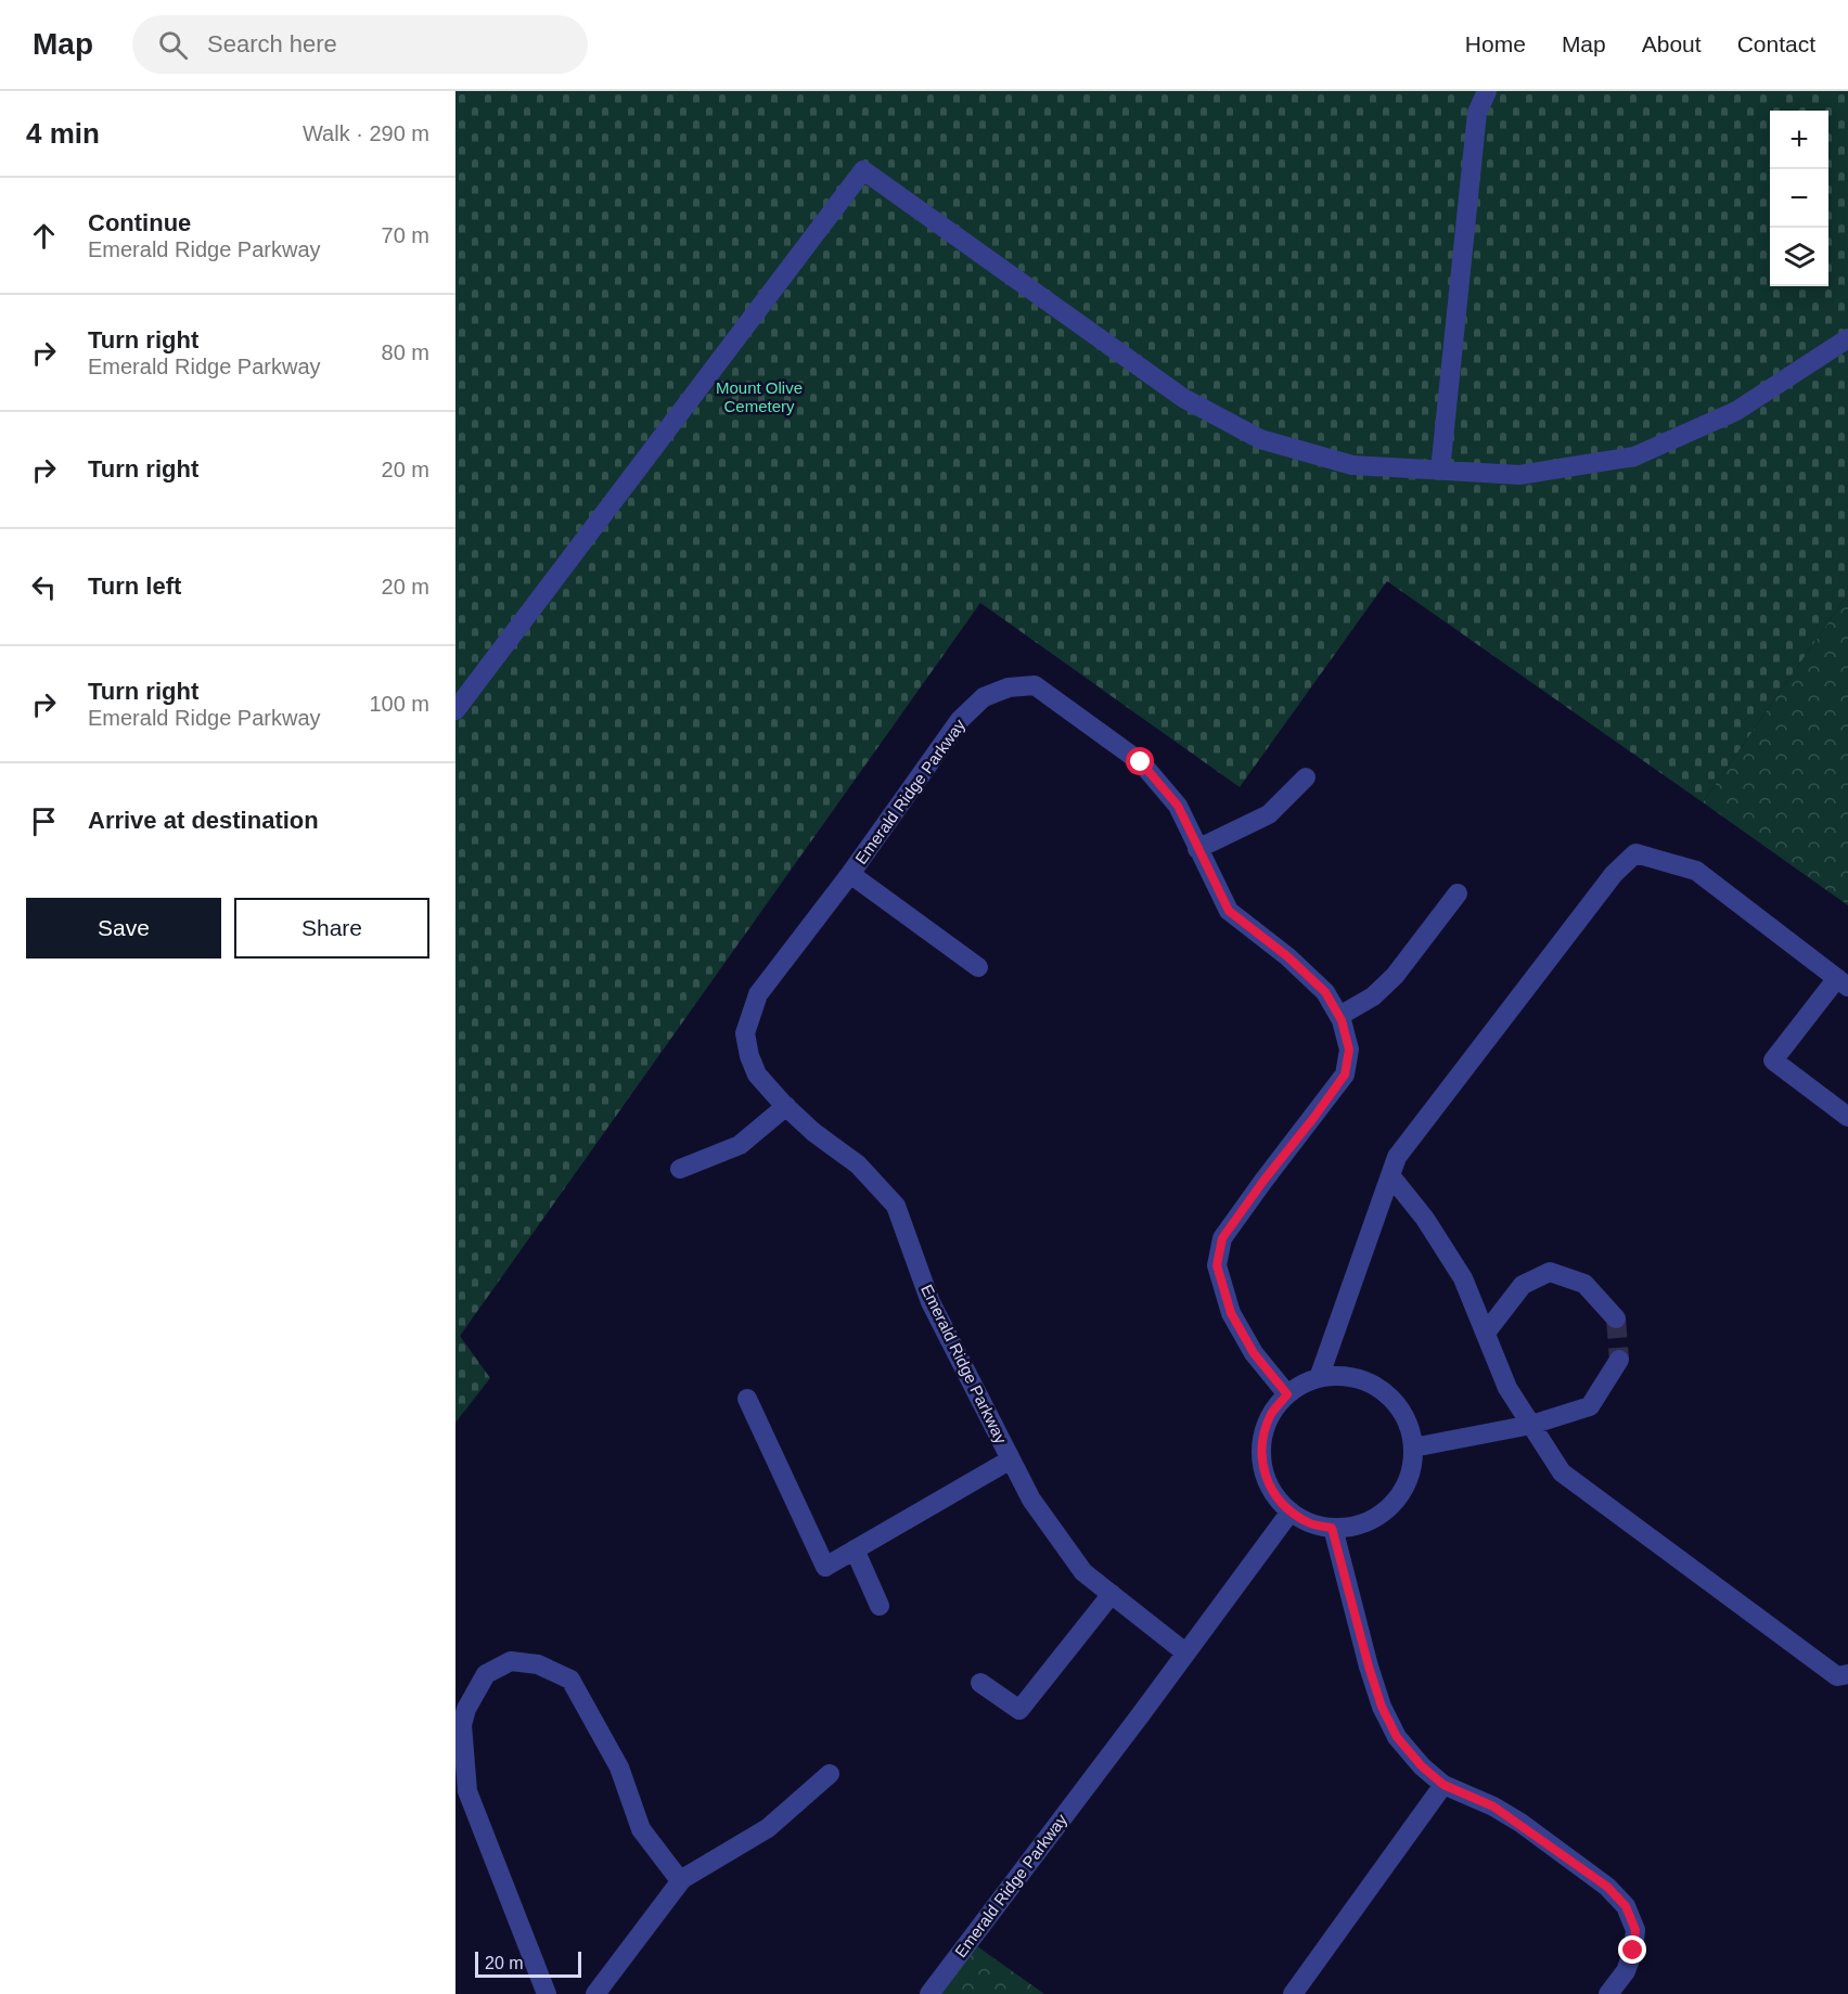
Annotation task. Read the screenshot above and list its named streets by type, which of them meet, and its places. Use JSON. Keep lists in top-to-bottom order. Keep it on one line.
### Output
{"streets":{"street":["Emerald Ridge Parkway"]},"parks":["Mount Olive Cemetery"],"scale_bar":"20 m","page":{"header":"Map","search":"Search here","nav":["Home","Map","About","Contact"],"heading":["4 min","Walk · 290 m"],"map_buttons":["+","−"],"list":[["Continue","Emerald Ridge Parkway","70 m"],["Turn right","Emerald Ridge Parkway","80 m"],["Turn right","20 m"],["Turn left","20 m"],["Turn right","Emerald Ridge Parkway","100 m"],"Arrive at destination"],"buttons":["Save","Share"],"scale":"20 m"}}
